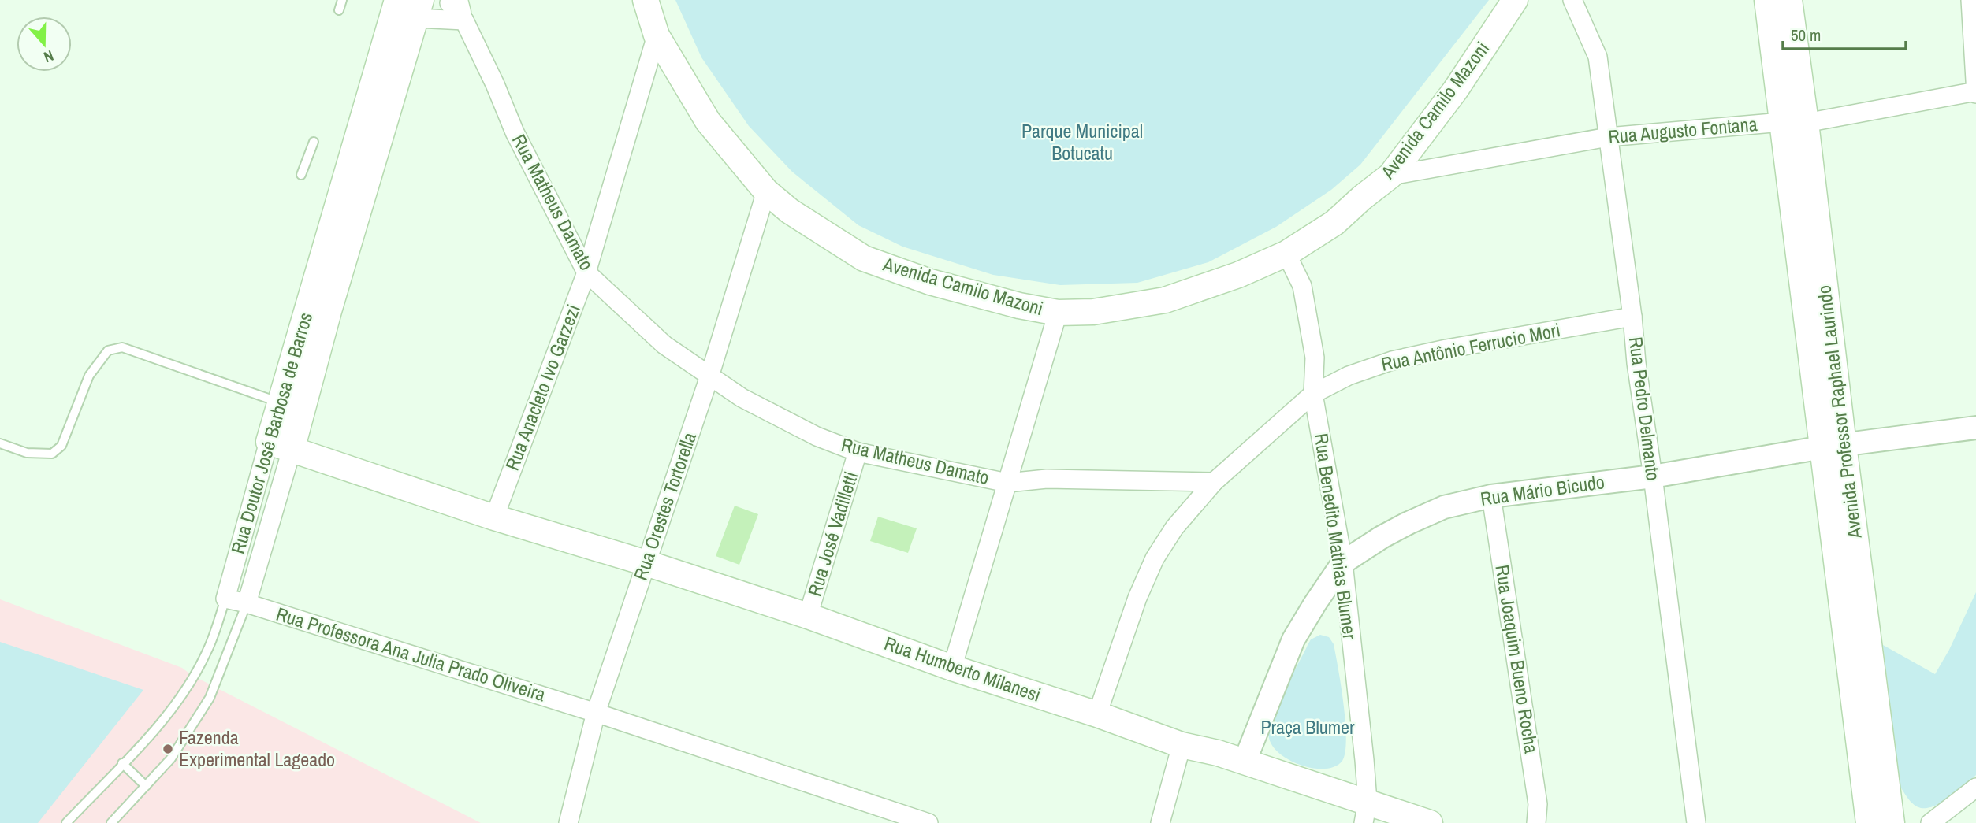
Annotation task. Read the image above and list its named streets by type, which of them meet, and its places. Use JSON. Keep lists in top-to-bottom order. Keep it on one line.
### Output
{"streets":{"main road":["Avenida Camilo Mazoni","Avenida Professor Raphael Laurindo","Rua Doutor José Barbosa de Barros","Rua Humberto Milanesi"],"street":["Rua Augusto Fontana","Rua Matheus Damato","Rua Antônio Ferrucio Mori","Rua Anacleto Ivo Garzezi","Rua Pedro Delmanto","Rua Mário Bicudo","Rua Orestes Tortorella","Rua José Vadilletti","Rua Benedito Mathias Blumer","Rua Professora Ana Julia Prado Oliveira","Rua Joaquim Bueno Rocha"]},"crossings":[["Avenida Camilo Mazoni","Rua Augusto Fontana"],["Avenida Camilo Mazoni","Rua Anacleto Ivo Garzezi"],["Avenida Camilo Mazoni","Rua Orestes Tortorella"],["Avenida Camilo Mazoni","Rua Benedito Mathias Blumer"],["Rua Augusto Fontana","Rua Pedro Delmanto"],["Rua Augusto Fontana","Avenida Professor Raphael Laurindo"],["Rua Matheus Damato","Rua Antônio Ferrucio Mori"],["Rua Matheus Damato","Rua Anacleto Ivo Garzezi"],["Rua Matheus Damato","Rua Doutor José Barbosa de Barros"],["Rua Matheus Damato","Rua Orestes Tortorella"],["Rua Matheus Damato","Rua José Vadilletti"],["Rua Antônio Ferrucio Mori","Rua Pedro Delmanto"],["Rua Antônio Ferrucio Mori","Rua Benedito Mathias Blumer"],["Rua Antônio Ferrucio Mori","Rua Humberto Milanesi"],["Rua Anacleto Ivo Garzezi","Rua Humberto Milanesi"],["Rua Pedro Delmanto","Rua Mário Bicudo"],["Avenida Professor Raphael Laurindo","Rua Mário Bicudo"],["Rua Doutor José Barbosa de Barros","Rua Professora Ana Julia Prado Oliveira"],["Rua Doutor José Barbosa de Barros","Rua Humberto Milanesi"],["Rua Mário Bicudo","Rua Benedito Mathias Blumer"],["Rua Mário Bicudo","Rua Joaquim Bueno Rocha"],["Rua Mário Bicudo","Rua Humberto Milanesi"],["Rua Orestes Tortorella","Rua Professora Ana Julia Prado Oliveira"],["Rua Orestes Tortorella","Rua Humberto Milanesi"],["Rua José Vadilletti","Rua Humberto Milanesi"],["Rua Benedito Mathias Blumer","Rua Humberto Milanesi"]],"parks":["Parque Municipal Botucatu","Praça Blumer"],"places":["Fazenda Experimental Lageado"],"scale_bar":"50 m","north":"bottom"}
